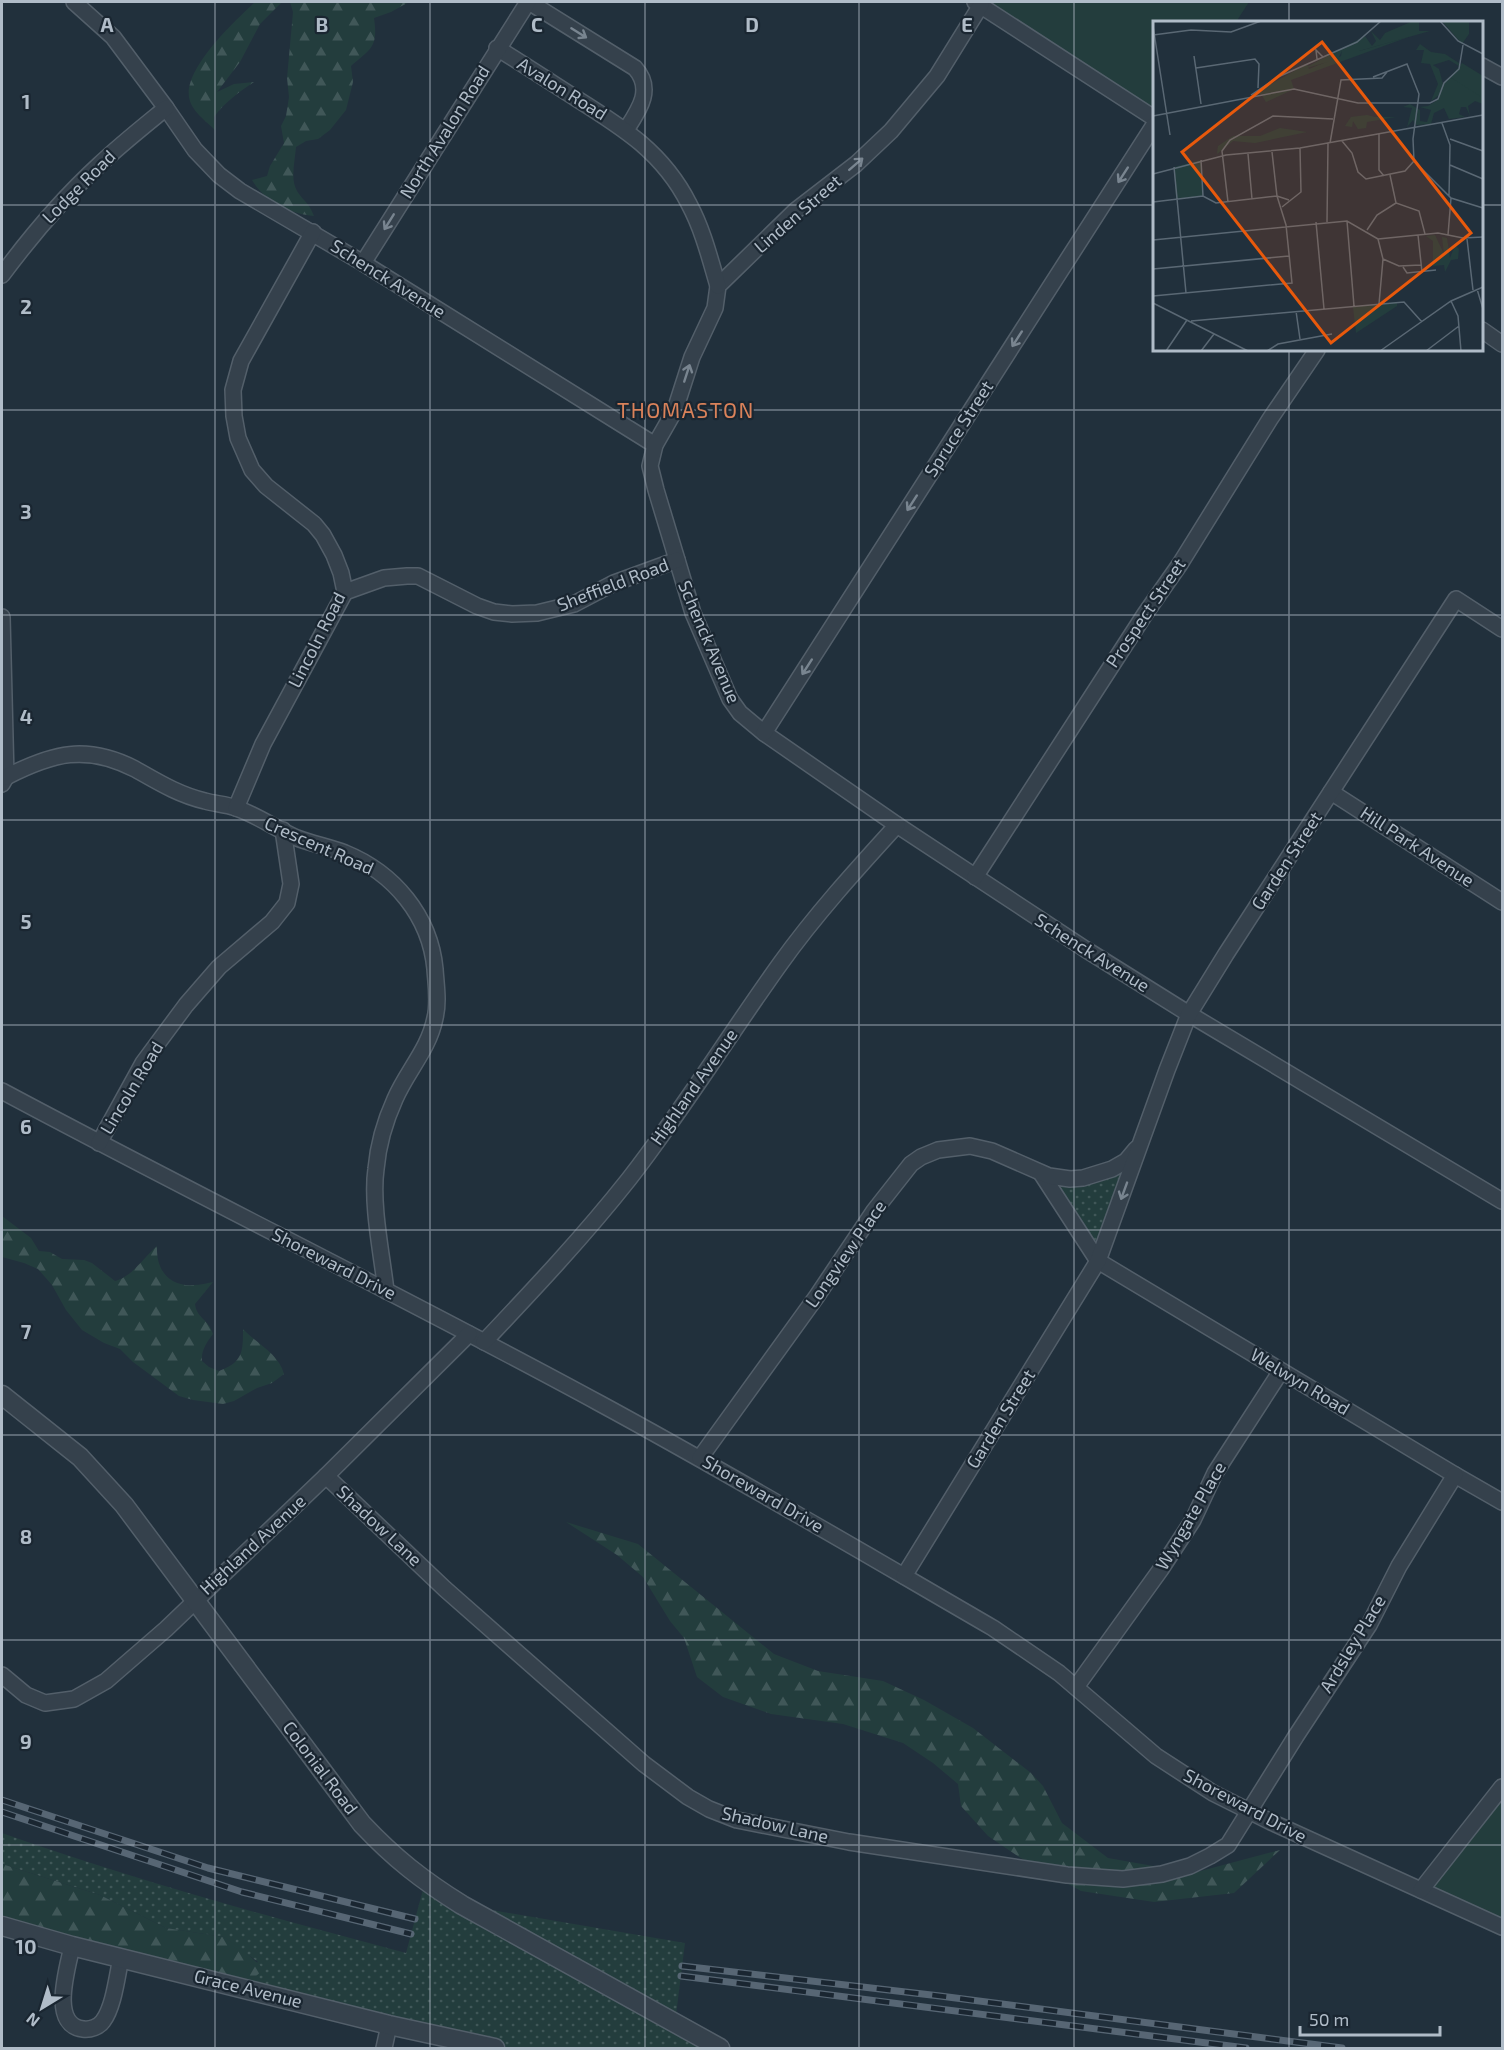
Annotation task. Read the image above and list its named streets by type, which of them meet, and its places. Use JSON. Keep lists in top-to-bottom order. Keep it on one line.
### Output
{"streets":{"street":["Avalon Road","North Avalon Road","Lodge Road","Linden Street","Schenck Avenue","Spruce Street","Sheffield Road","Prospect Street","Lincoln Road","Crescent Road","Hill Park Avenue","Garden Street","Highland Avenue","Longview Place","Shoreward Drive","Welwyn Road","Wyngate Place","Shadow Lane","Ardsley Place","Colonial Road","Grace Avenue"]},"crossings":[["Avalon Road","North Avalon Road"],["Avalon Road","Linden Street"],["North Avalon Road","Schenck Avenue"],["Lodge Road","Schenck Avenue"],["Schenck Avenue","Spruce Street"],["Schenck Avenue","Sheffield Road"],["Schenck Avenue","Prospect Street"],["Schenck Avenue","Lincoln Road"],["Schenck Avenue","Garden Street"],["Schenck Avenue","Highland Avenue"],["Sheffield Road","Lincoln Road"],["Lincoln Road","Crescent Road"],["Lincoln Road","Shoreward Drive"],["Crescent Road","Shoreward Drive"],["Hill Park Avenue","Garden Street"],["Garden Street","Longview Place"],["Garden Street","Shoreward Drive"],["Garden Street","Welwyn Road"],["Highland Avenue","Shoreward Drive"],["Highland Avenue","Shadow Lane"],["Highland Avenue","Colonial Road"],["Longview Place","Shoreward Drive"],["Shoreward Drive","Wyngate Place"],["Shoreward Drive","Shadow Lane"],["Shoreward Drive","Ardsley Place"],["Welwyn Road","Wyngate Place"],["Welwyn Road","Ardsley Place"],["Shadow Lane","Ardsley Place"]],"one_way":["North Avalon Road","Linden Street","Spruce Street"],"districts":["THOMASTON"],"scale_bar":"50 m","north":"bottom left","grid":{"columns":["A","B","C","D","E"],"rows":["1","2","3","4","5","6","7","8","9","10"]}}
